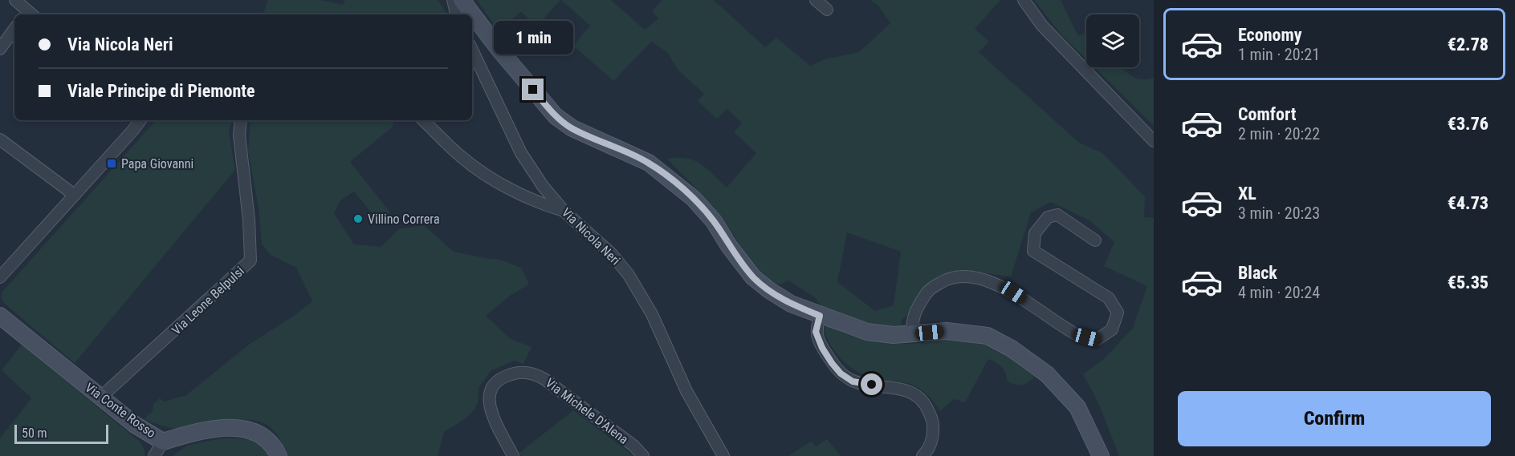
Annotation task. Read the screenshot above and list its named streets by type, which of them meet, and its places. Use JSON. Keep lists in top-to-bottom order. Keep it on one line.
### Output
{"streets":{"street":["Via Nicola Neri","Via Leone Belpulsi","Via Conte Rosso","Via Michele D'Alena"]},"crossings":[["Via Leone Belpulsi","Via Conte Rosso"]],"places":{"transit":["Papa Giovanni"],"other":["Villino Correra"]},"scale_bar":"50 m","page":{"list":[{"name":"Economy","note":"1 min · 20:21","value":"€2.78"},{"name":"Comfort","note":"2 min · 20:22","value":"€3.76"},{"name":"XL","note":"3 min · 20:23","value":"€4.73"},{"name":"Black","note":"4 min · 20:24","value":"€5.35"}],"banner":["Via Nicola Neri","Viale Principe di Piemonte"],"bubble":"1 min","buttons":"Confirm","scale":"50 m"}}
